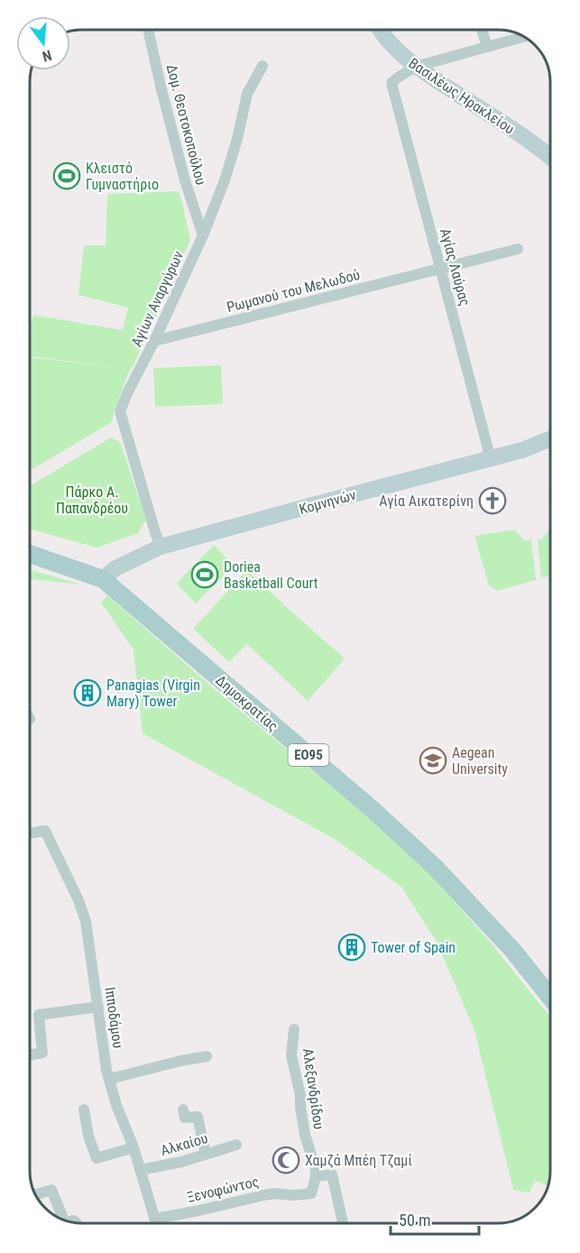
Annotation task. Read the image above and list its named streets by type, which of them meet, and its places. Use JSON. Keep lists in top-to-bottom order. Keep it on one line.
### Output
{"streets":{"main road":["Δημοκρατίας","ΕΟ95"],"street":["Βασιλέως Ηρακλείου","Δομ. Θεοτοκοπούλου","Αγίας Λαύρας","Ρωμανού του Μελωδού","Αγίων Αναργύρων","Κομνηνών","Ιπποδάμου","Αλεξανδρίδου","Αλκαίου","Ξενοφώντος"]},"crossings":[["Βασιλέως Ηρακλείου","Αγίας Λαύρας"],["Δομ. Θεοτοκοπούλου","Αγίων Αναργύρων"],["Αγίας Λαύρας","Ρωμανού του Μελωδού"],["Αγίας Λαύρας","Κομνηνών"],["Ρωμανού του Μελωδού","Αγίων Αναργύρων"],["Αγίων Αναργύρων","Κομνηνών"],["Κομνηνών","Δημοκρατίας"],["Ιπποδάμου","Αλκαίου"],["Αλεξανδρίδου","Ξενοφώντος"]],"parks":["Πάρκο Α. Παπανδρέου"],"places":{"sports":["Κλειστό Γυμναστήριο","Doriea Basketball Court"],"church":["Αγία Αικατερίνη"],"building":["Panagias (Virgin Mary) Tower","Tower of Spain"],"school or university":["Aegean University"],"mosque":["Χαμζά Μπέη Τζαμί"]},"scale_bar":"50 m","north":"bottom"}
